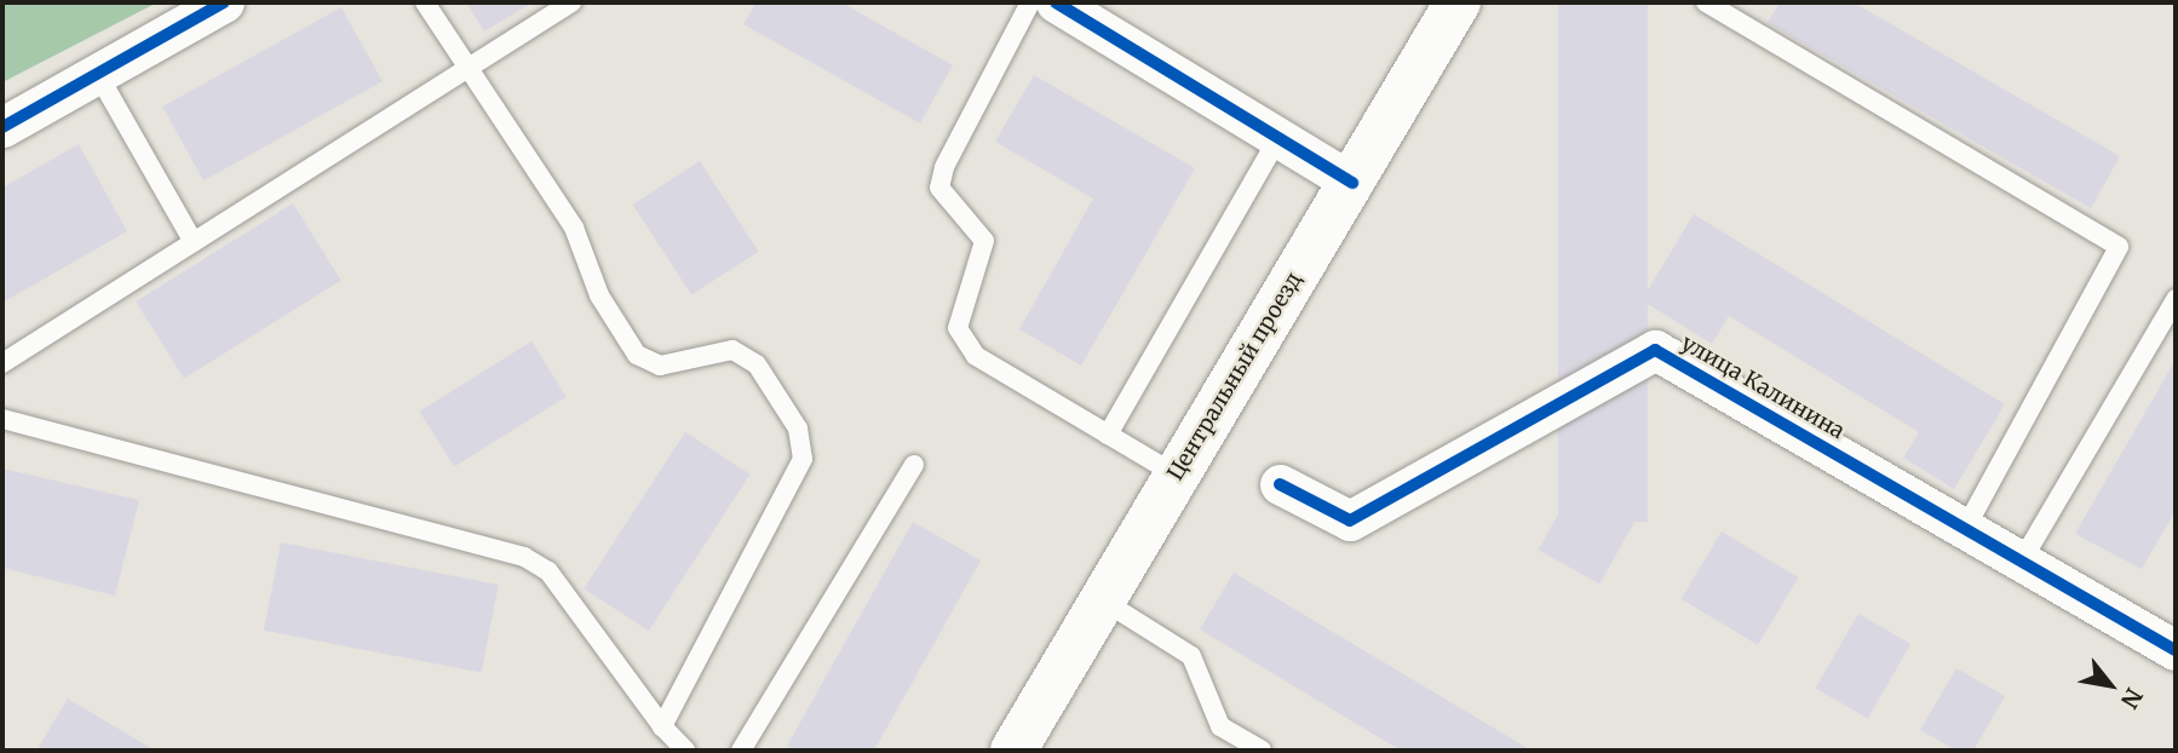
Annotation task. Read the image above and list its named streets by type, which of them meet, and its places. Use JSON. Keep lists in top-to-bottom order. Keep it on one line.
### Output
{"streets":{"main road":["Центральный проезд"],"street":["улица Калинина"]},"north":"bottom right"}
